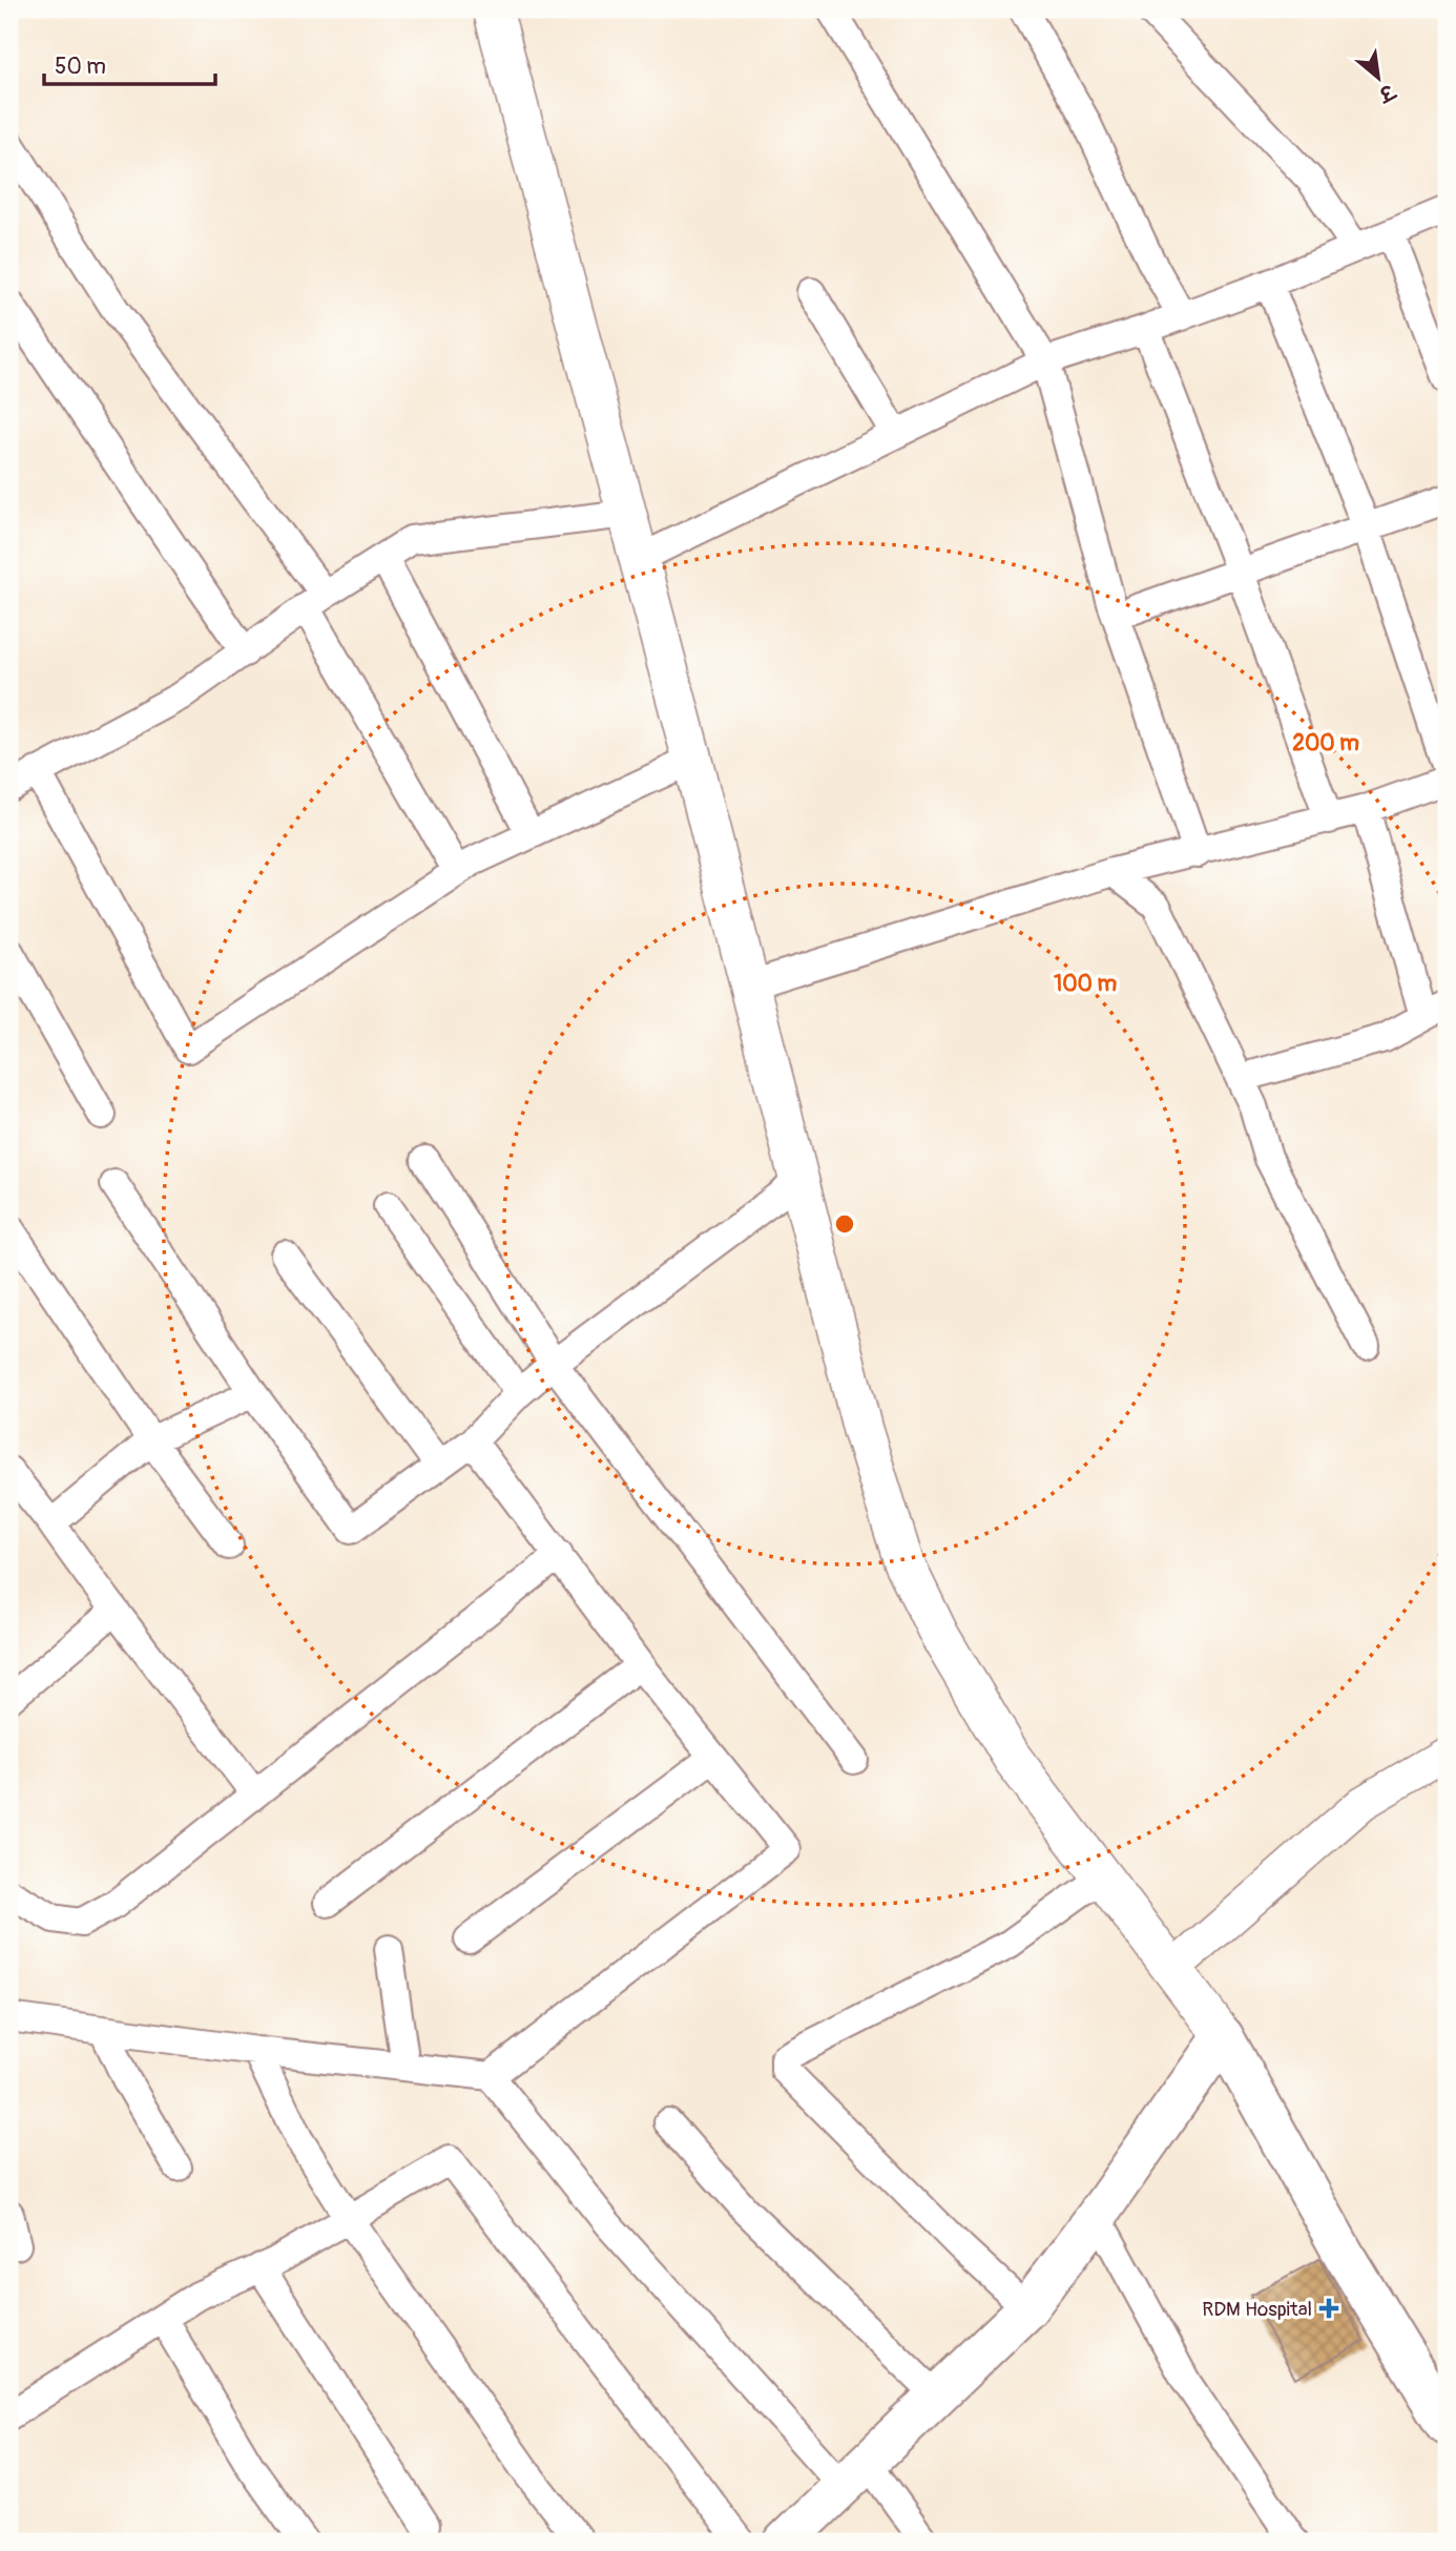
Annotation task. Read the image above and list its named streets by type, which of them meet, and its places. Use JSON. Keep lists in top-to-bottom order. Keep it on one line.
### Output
{"places":{"health":["RDM Hospital"]},"scale_bar":"50 m","north":"bottom right","rings":["200 m","100 m"]}
